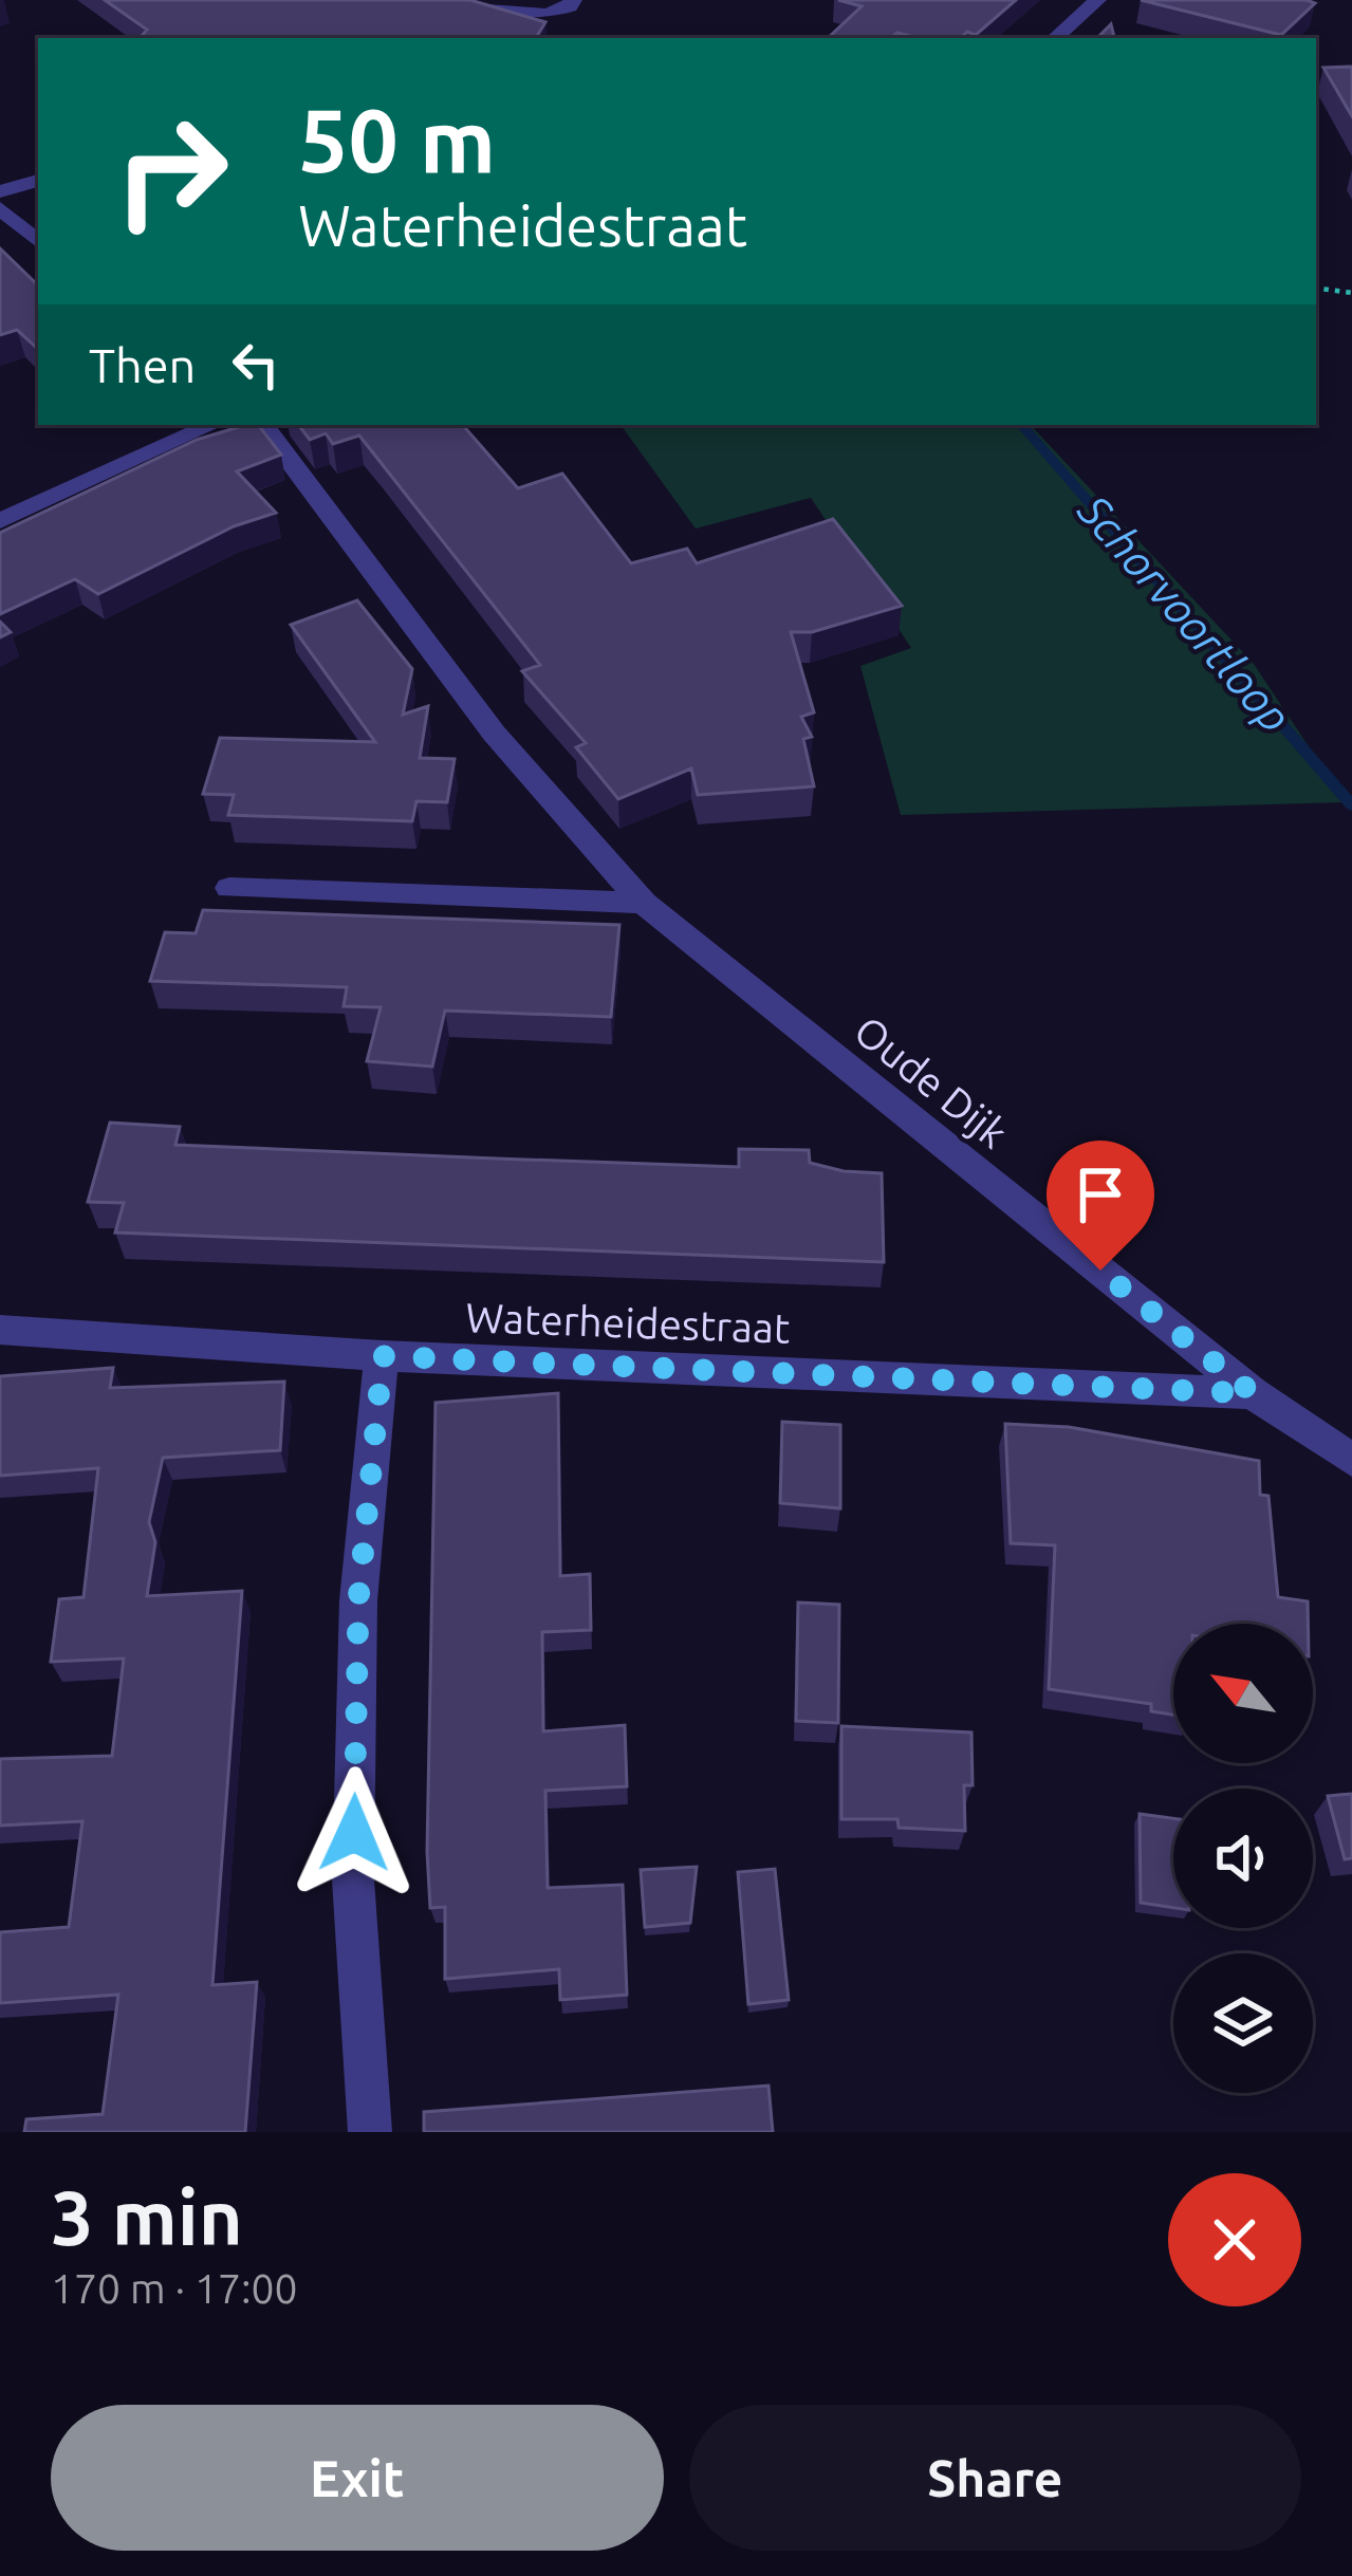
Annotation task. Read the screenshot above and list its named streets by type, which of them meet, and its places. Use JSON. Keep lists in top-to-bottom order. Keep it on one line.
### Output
{"streets":{"street":["Oude Dijk","Waterheidestraat"]},"crossings":[["Oude Dijk","Waterheidestraat"]],"water":["Schorvoortloop"],"north":"top left","page":{"turn":["50 m","Waterheidestraat"],"then":"Then","heading":["3 min","170 m · 17:00"],"buttons":["Exit","Share"]}}
